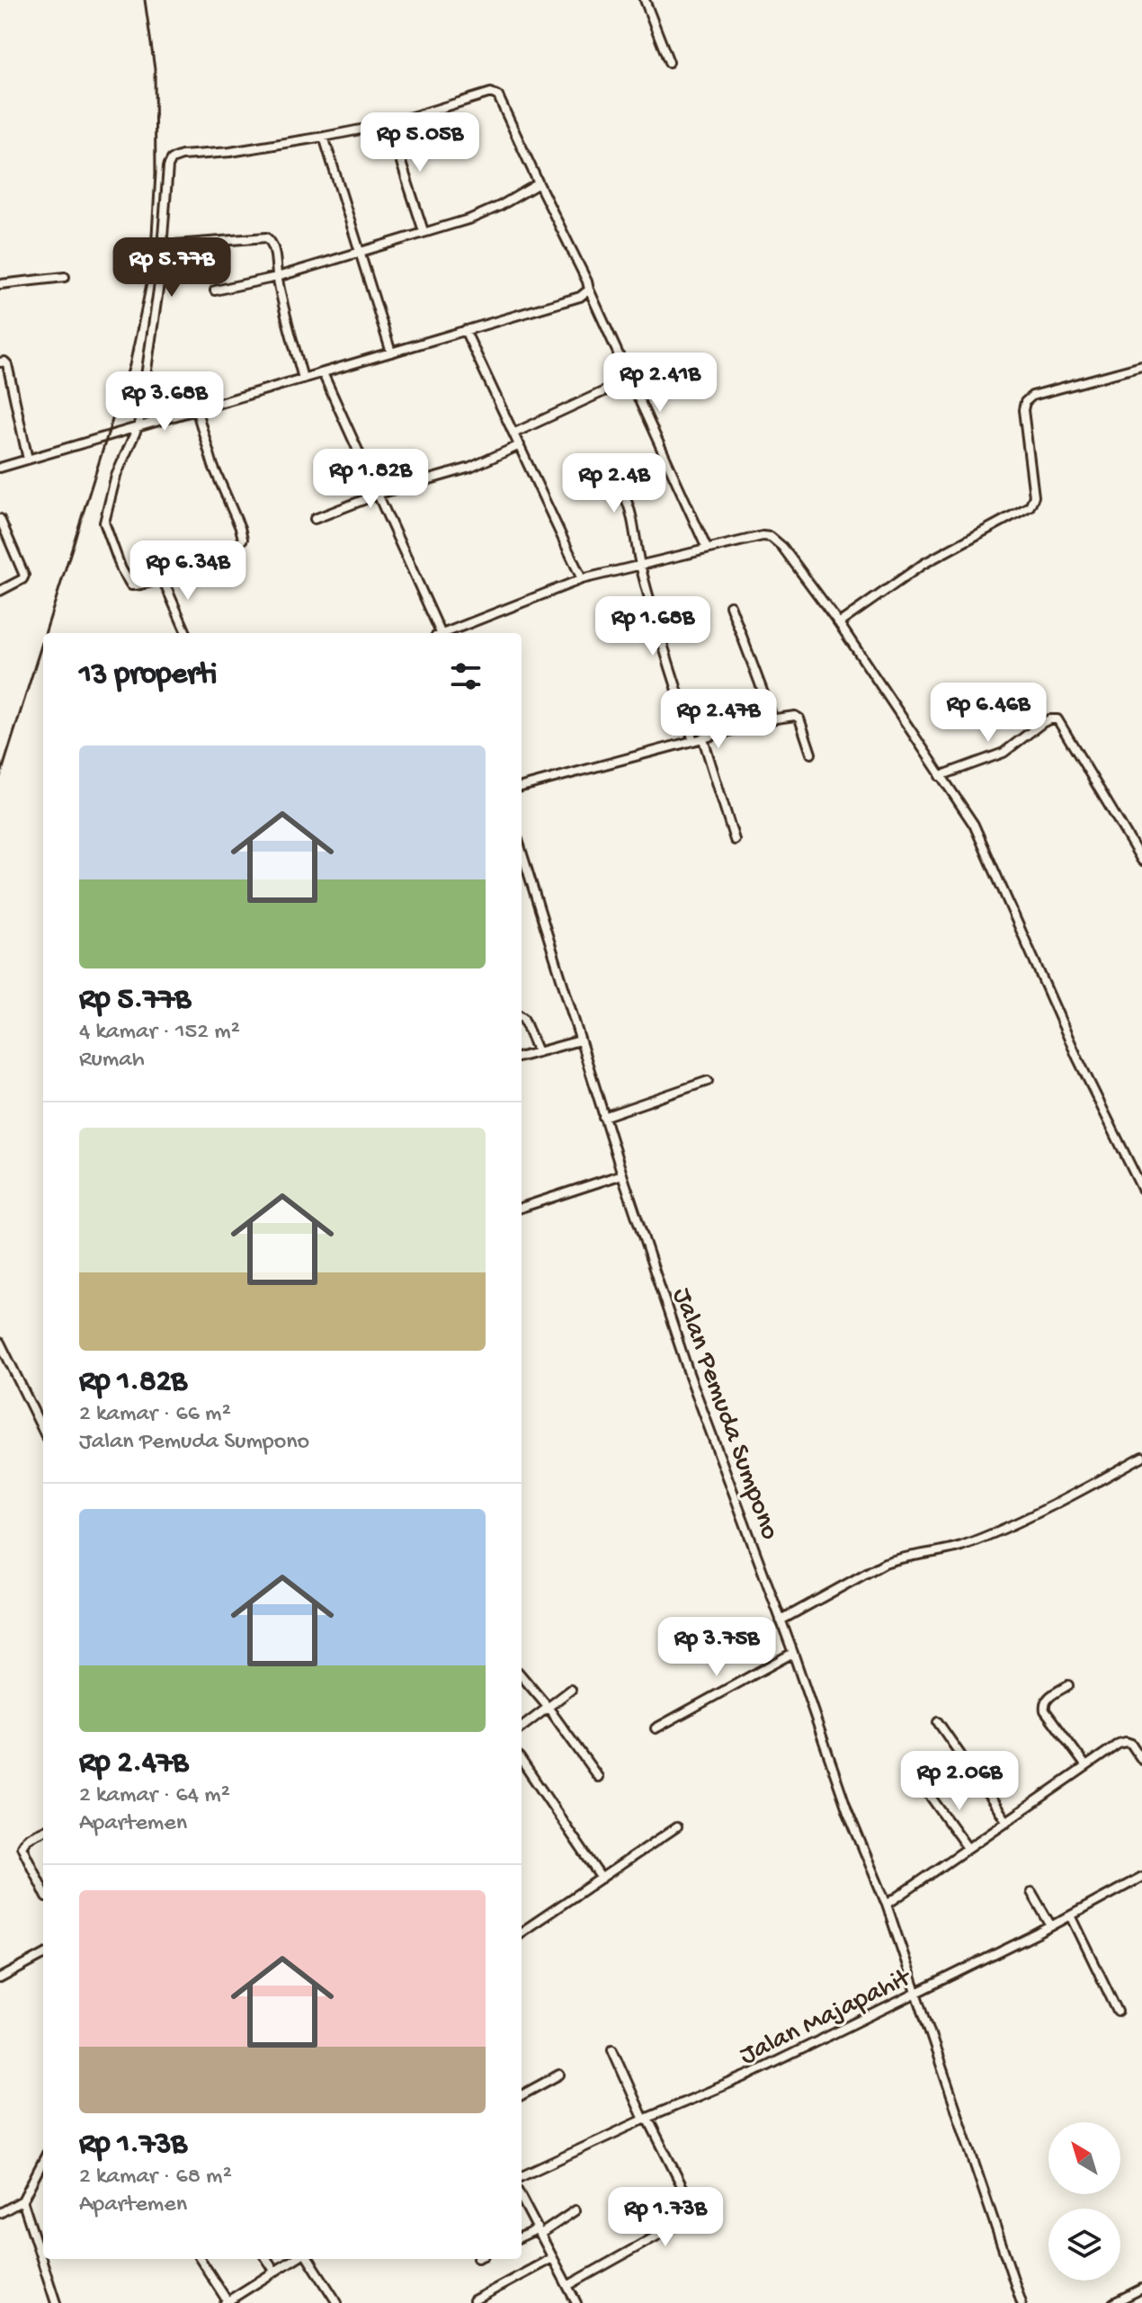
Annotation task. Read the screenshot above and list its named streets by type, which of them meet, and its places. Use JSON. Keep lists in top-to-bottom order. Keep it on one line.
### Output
{"streets":{"street":["Jalan Pemuda Sumpono","Jalan Majapahit"]},"crossings":[["Jalan Pemuda Sumpono","Jalan Majapahit"]],"north":"top left","page":{"price":["Rp 5.05B","Rp 5.77B","Rp 2.41B","Rp 3.68B","Rp 1.82B","Rp 2.4B","Rp 6.34B","Rp 1.68B","Rp 6.46B","Rp 2.47B","Rp 3.75B","Rp 2.06B","Rp 1.73B"],"heading":"13 properti","list":[{"name":"Rp 5.77B","note":"4 kamar · 152 m² · Rumah"},{"name":"Rp 1.82B","note":"2 kamar · 66 m² · Jalan Pemuda Sumpono"},{"name":"Rp 2.47B","note":"2 kamar · 64 m² · Apartemen"},{"name":"Rp 1.73B","note":"2 kamar · 68 m² · Apartemen"}]}}
